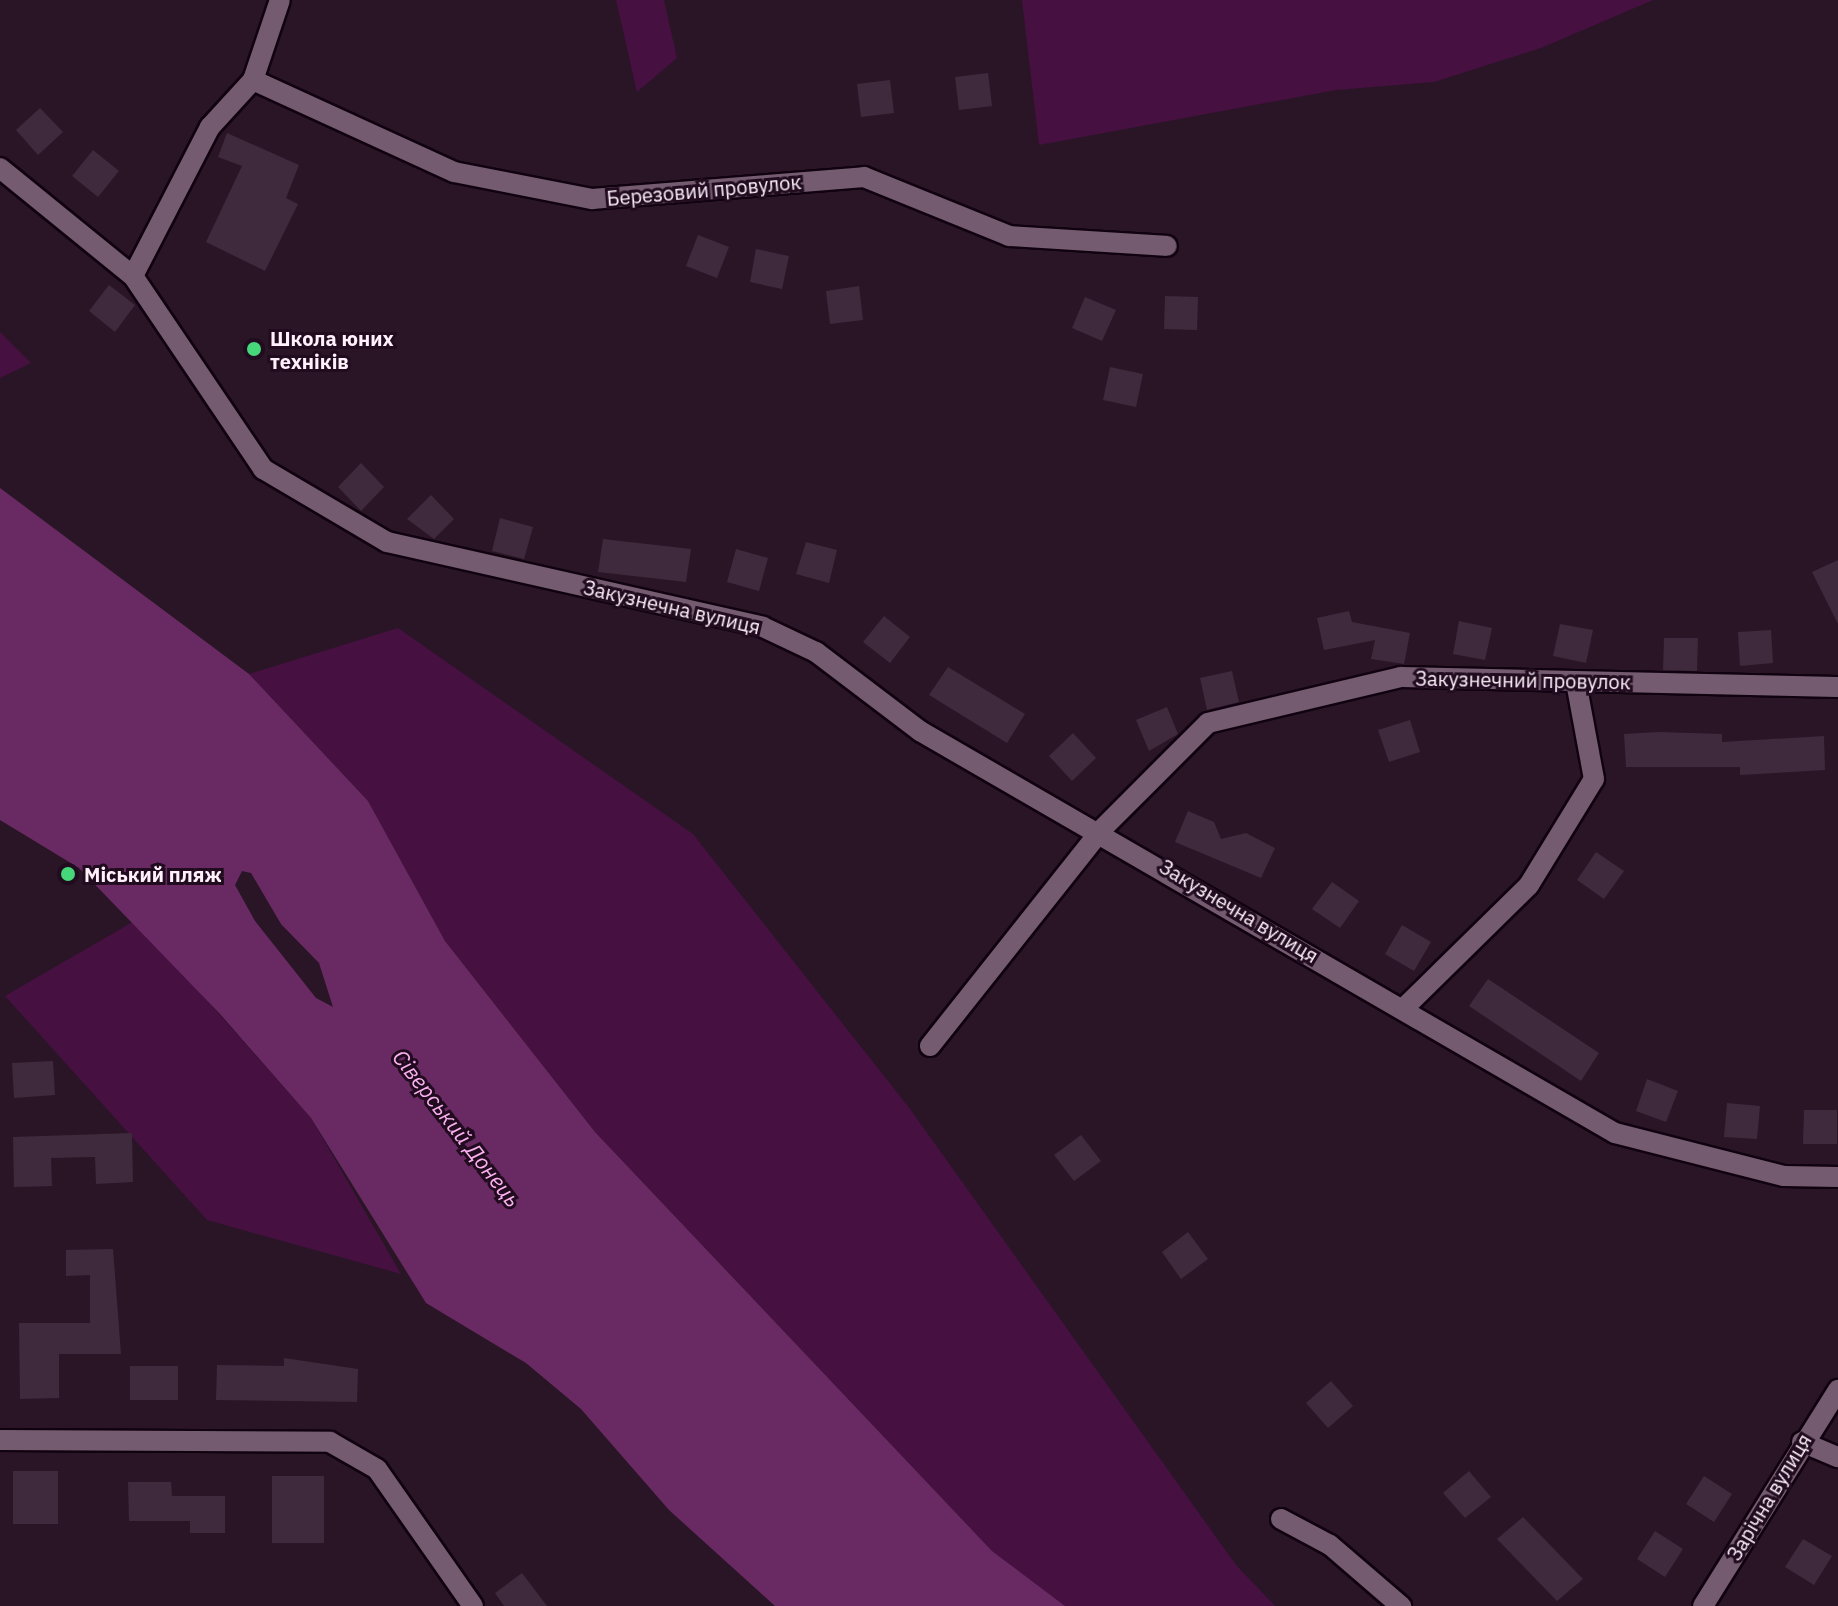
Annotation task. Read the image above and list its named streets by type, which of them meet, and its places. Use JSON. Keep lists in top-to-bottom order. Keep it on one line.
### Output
{"streets":{"street":["Березовий провулок","Закузнечна вулиця","Закузнечний провулок","Зарічна вулиця"]},"crossings":[["Закузнечна вулиця","Закузнечний провулок"]],"water":["Сіверський Донець"],"places":["Школа юних техніків","Міський пляж"]}
